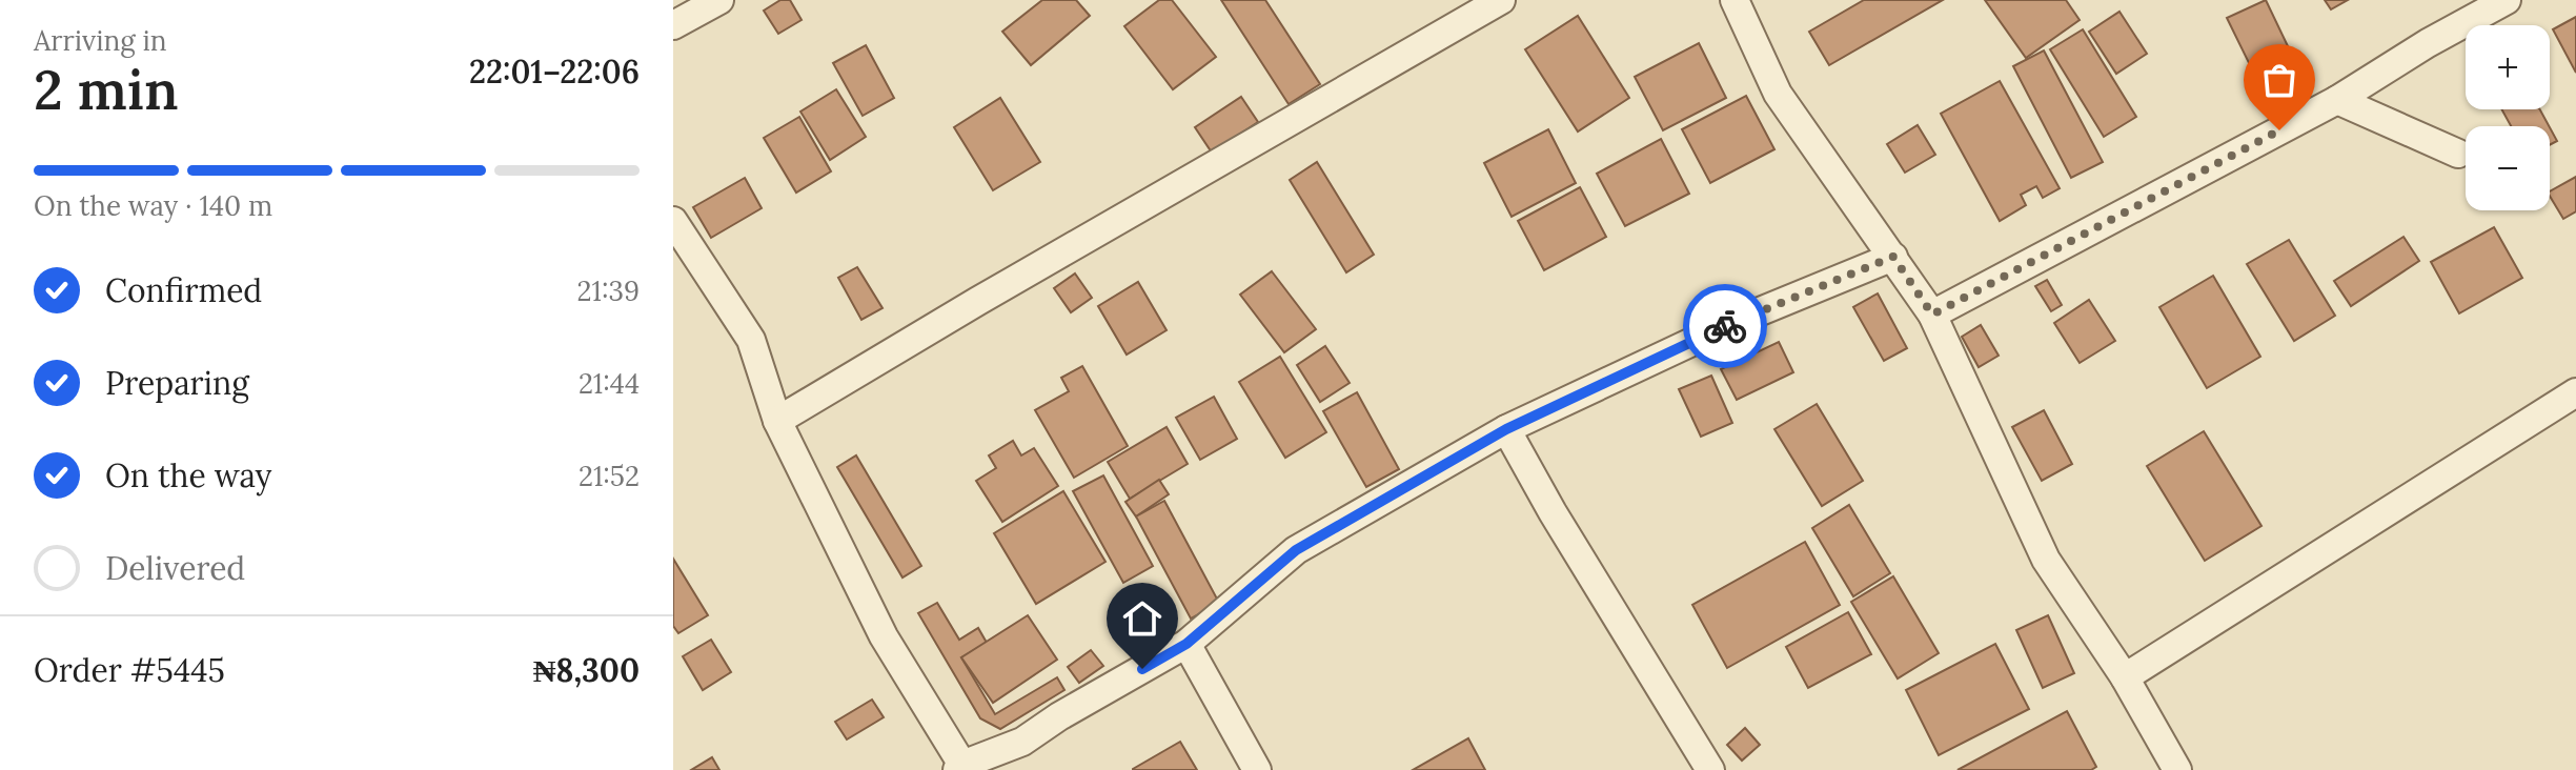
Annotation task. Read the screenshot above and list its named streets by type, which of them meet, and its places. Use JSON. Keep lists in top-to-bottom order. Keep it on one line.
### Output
{"page":{"heading":["2 min","Arriving in","22:01–22:06"],"panel":["Order #5445","₦8,300"],"map_buttons":["+","−"],"bar":"On the way · 140 m","list":[["Confirmed","21:39"],["Preparing","21:44"],["On the way","21:52"],"Delivered"]}}
